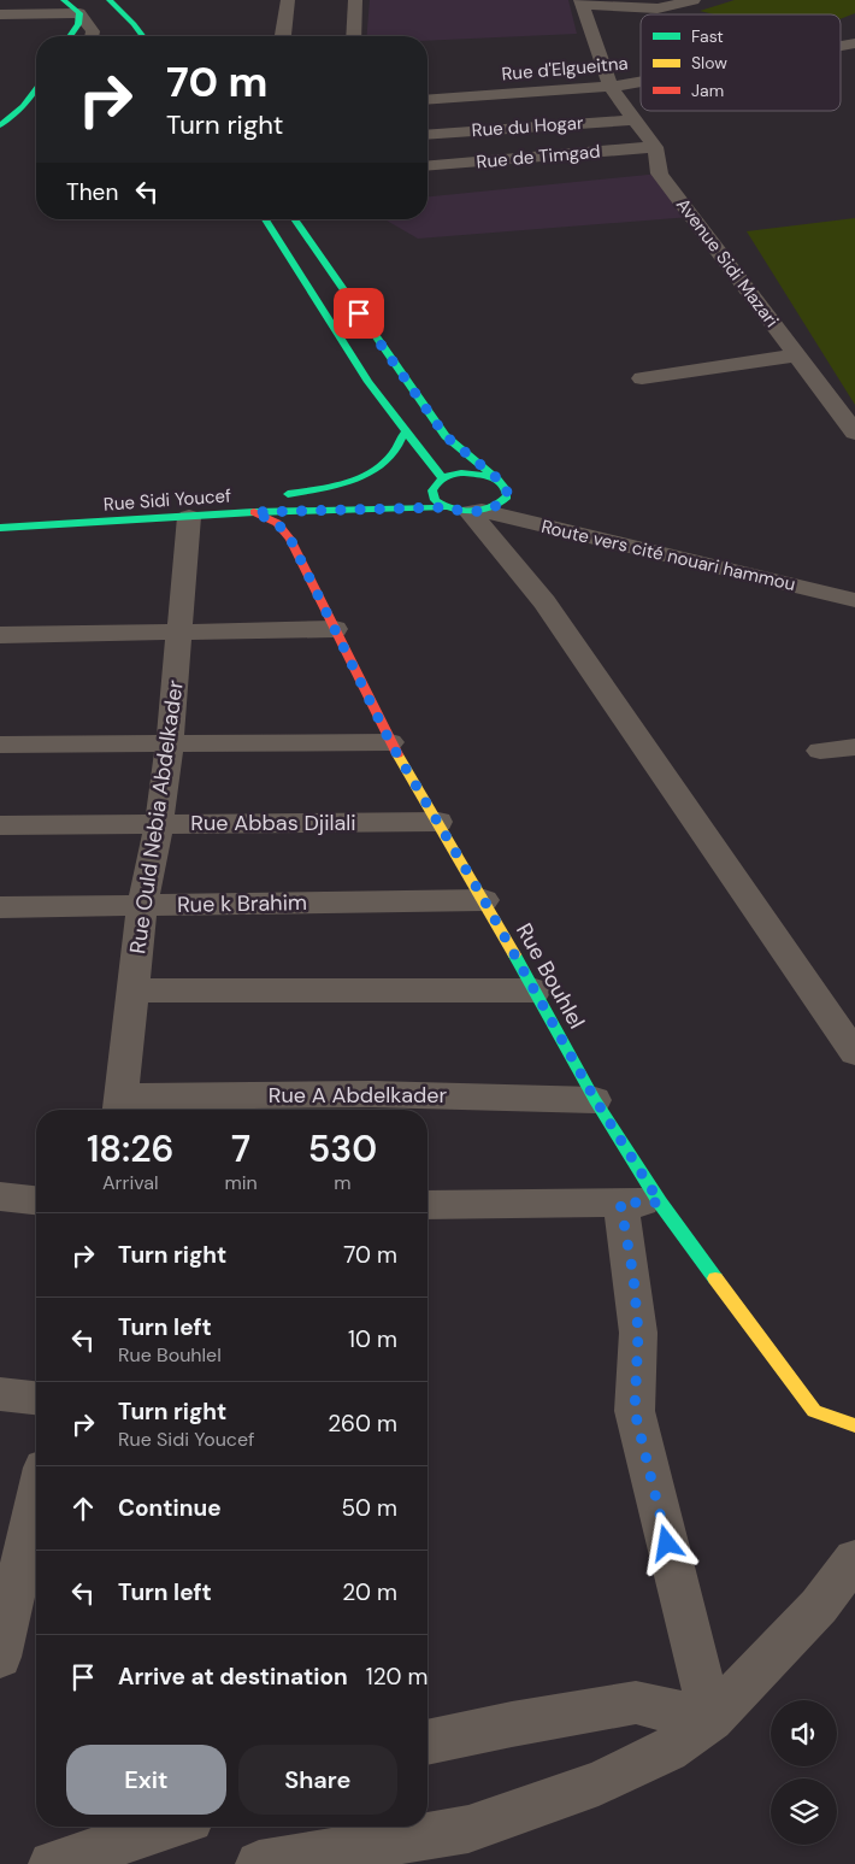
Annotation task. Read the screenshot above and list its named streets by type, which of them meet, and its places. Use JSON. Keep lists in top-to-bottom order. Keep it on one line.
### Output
{"streets":{"main road":["Rue Sidi Youcef","Route vers cité nouari hammou","Rue Bouhlel"],"street":["Rue d'Elgueitna","Rue du Hogar","Rue de Timgad","Avenue Sidi Mazari","Rue Ould Nebia Abdelkader","Rue Abbas Djilali","Rue k Brahim","Rue A Abdelkader"]},"crossings":[["Rue d'Elgueitna","Avenue Sidi Mazari"],["Rue du Hogar","Avenue Sidi Mazari"],["Rue de Timgad","Avenue Sidi Mazari"],["Rue Sidi Youcef","Route vers cité nouari hammou"],["Rue Sidi Youcef","Rue Ould Nebia Abdelkader"],["Rue Sidi Youcef","Rue Bouhlel"],["Rue Ould Nebia Abdelkader","Rue Abbas Djilali"],["Rue Ould Nebia Abdelkader","Rue k Brahim"],["Rue Ould Nebia Abdelkader","Rue A Abdelkader"],["Rue Abbas Djilali","Rue Bouhlel"],["Rue k Brahim","Rue Bouhlel"],["Rue Bouhlel","Rue A Abdelkader"]],"legend":["Fast","Slow","Jam"],"page":{"turn":["70 m","Turn right"],"then":"Then","eta":["18:26","Arrival","7","min","530","m"],"list":[{"name":"Turn right","value":"70 m"},{"name":"Turn left","note":"Rue Bouhlel","value":"10 m"},{"name":"Turn right","note":"Rue Sidi Youcef","value":"260 m"},{"name":"Continue","value":"50 m"},{"name":"Turn left","value":"20 m"},{"name":"Arrive at destination","value":"120 m"}],"buttons":["Exit","Share"]}}
